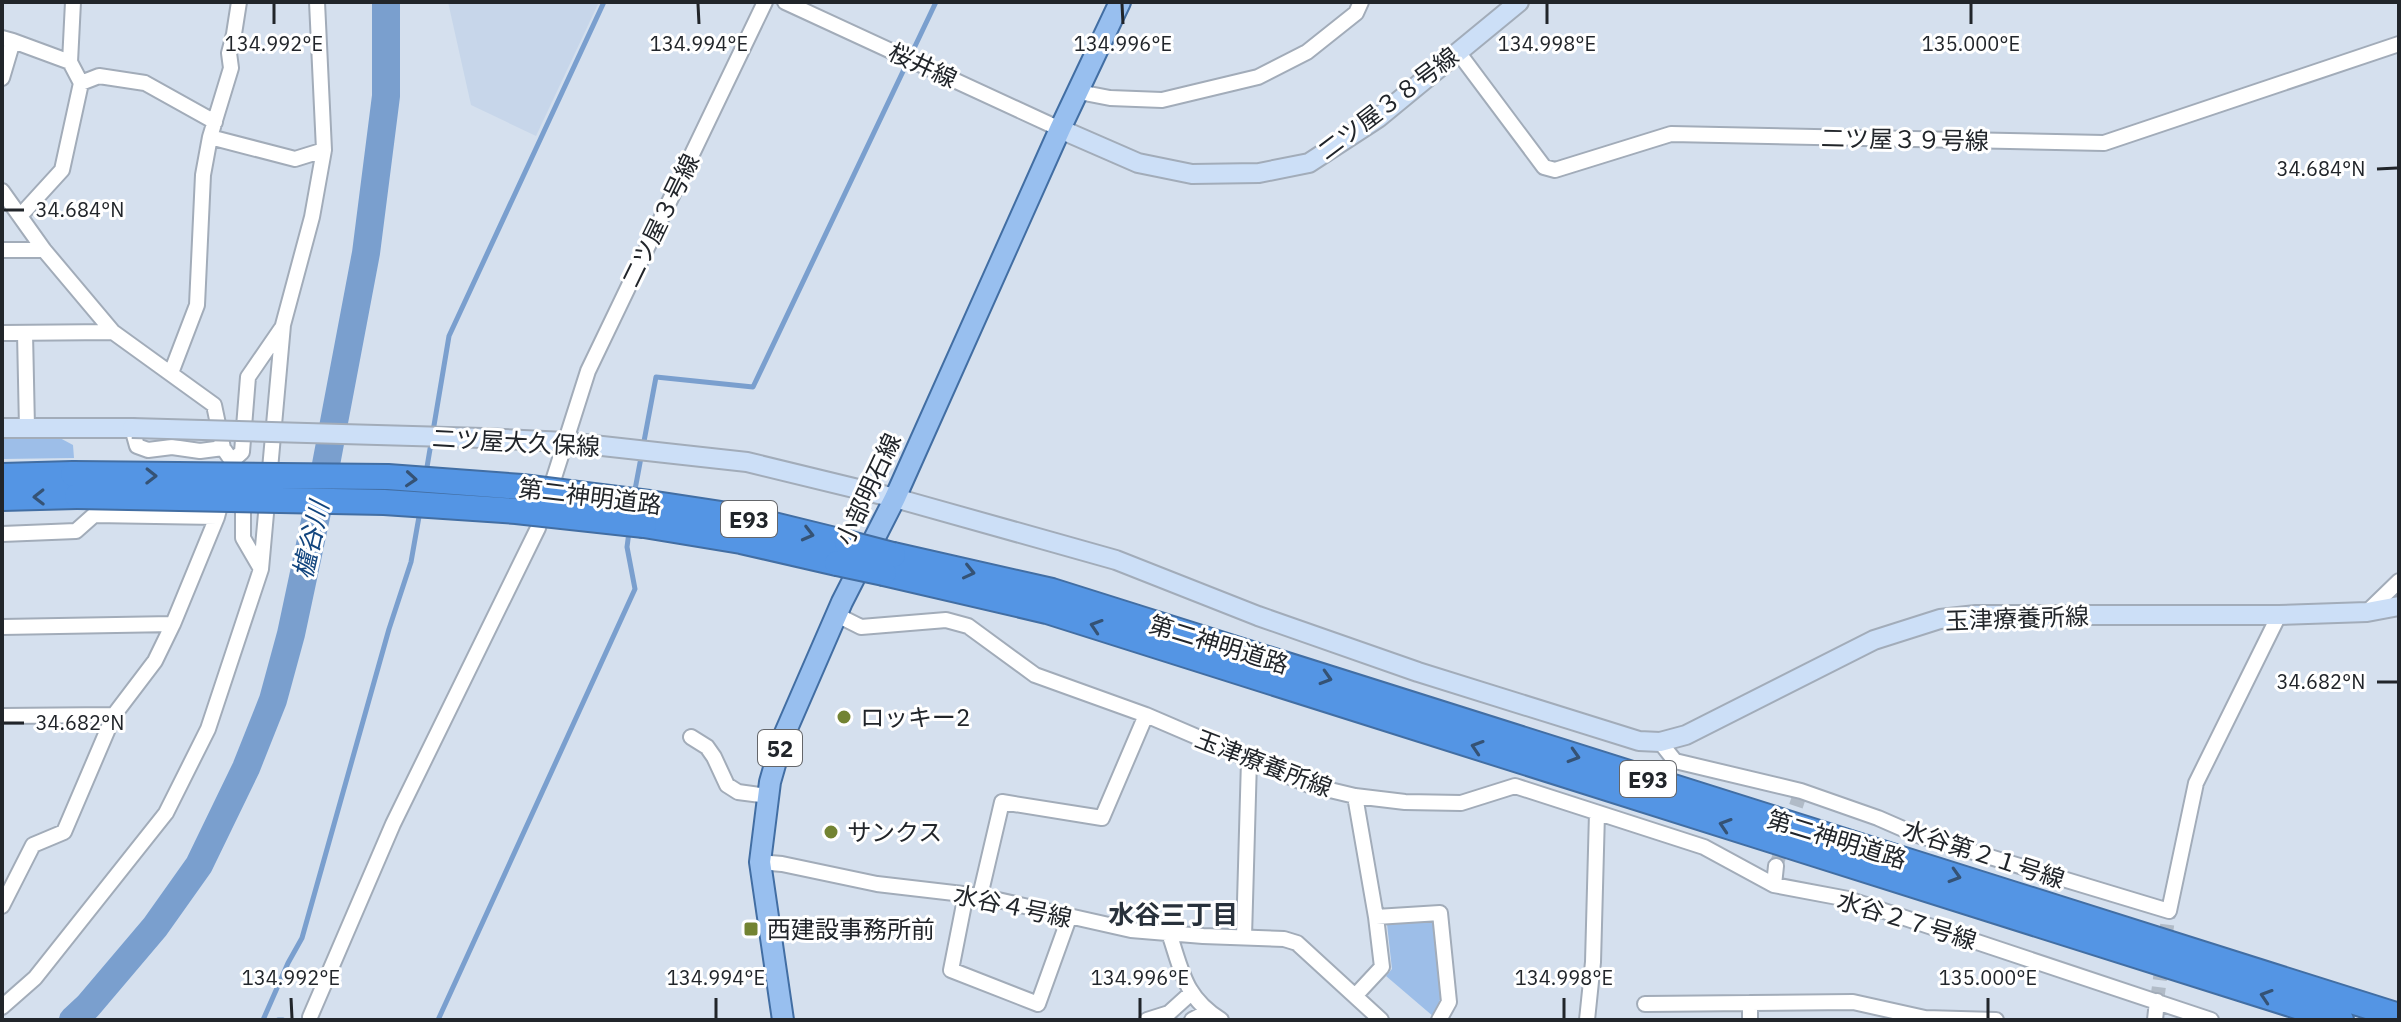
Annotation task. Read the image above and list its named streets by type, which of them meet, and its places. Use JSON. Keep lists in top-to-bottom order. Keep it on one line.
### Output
{"streets":{"highway":["第二神明道路","E93"],"main road":["小部明石線","52"],"street":["桜井線","二ツ屋３８号線","二ツ屋３９号線","二ツ屋３号線","二ツ屋大久保線","玉津療養所線","水谷第２１号線","水谷４号線","水谷２７号線"]},"crossings":[["桜井線","二ツ屋３８号線"],["桜井線","小部明石線"],["二ツ屋３８号線","二ツ屋３９号線"],["二ツ屋３８号線","小部明石線"],["二ツ屋３号線","二ツ屋大久保線"],["二ツ屋大久保線","小部明石線"],["二ツ屋大久保線","玉津療養所線"],["小部明石線","玉津療養所線"],["小部明石線","水谷４号線"],["玉津療養所線","水谷第２１号線"],["玉津療養所線","水谷２７号線"]],"districts":["水谷三丁目"],"water":["櫨谷川"],"places":{"other":["ロッキー2","サンクス"],"transit":["西建設事務所前"]},"coordinates":["134.992°E","134.994°E","134.996°E","134.998°E","135.000°E","34.684°N","34.682°N"]}
